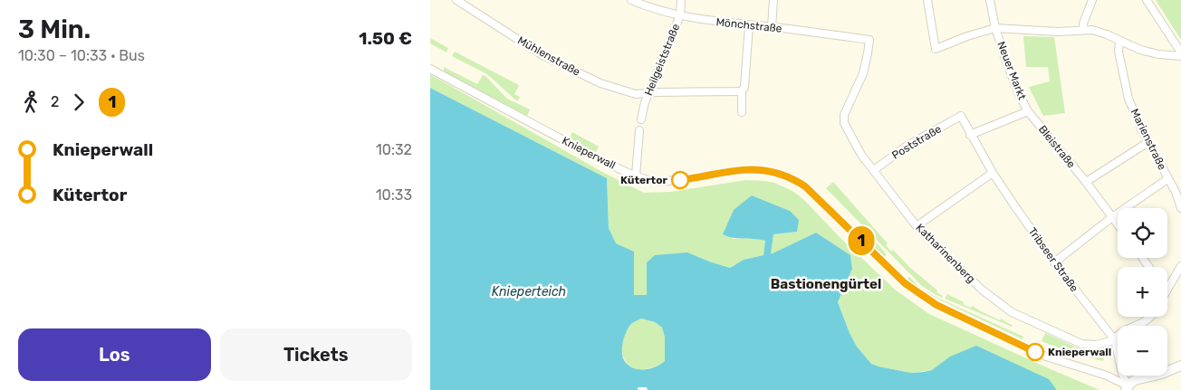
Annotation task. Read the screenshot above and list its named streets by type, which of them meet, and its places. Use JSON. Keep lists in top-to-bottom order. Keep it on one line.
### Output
{"streets":{"street":["Mönchstraße","Mühlenstraße","Heilgeiststraße","Neuer Markt","Marienstraße","Poststraße","Bleistraße","Knieperwall","Katharinenberg","Tribseer Straße"]},"crossings":[["Mönchstraße","Heilgeiststraße"],["Mönchstraße","Katharinenberg"],["Mühlenstraße","Heilgeiststraße"],["Neuer Markt","Marienstraße"],["Neuer Markt","Poststraße"],["Neuer Markt","Bleistraße"],["Neuer Markt","Tribseer Straße"],["Poststraße","Katharinenberg"],["Poststraße","Tribseer Straße"],["Knieperwall","Tribseer Straße"],["Katharinenberg","Tribseer Straße"]],"districts":["Bastionengürtel"],"water":["Knieperteich"],"places":["Kütertor","Knieperwall"],"lines":["bus line 1"],"page":{"heading":["3 Min.","10:30 – 10:33 · Bus","1.50 €"],"on_map":"1","legs":["2","1"],"list":[{"name":"Knieperwall","value":"10:32"},{"name":"Kütertor","value":"10:33"}],"map_buttons":["+","−"],"buttons":["Los","Tickets"]}}
